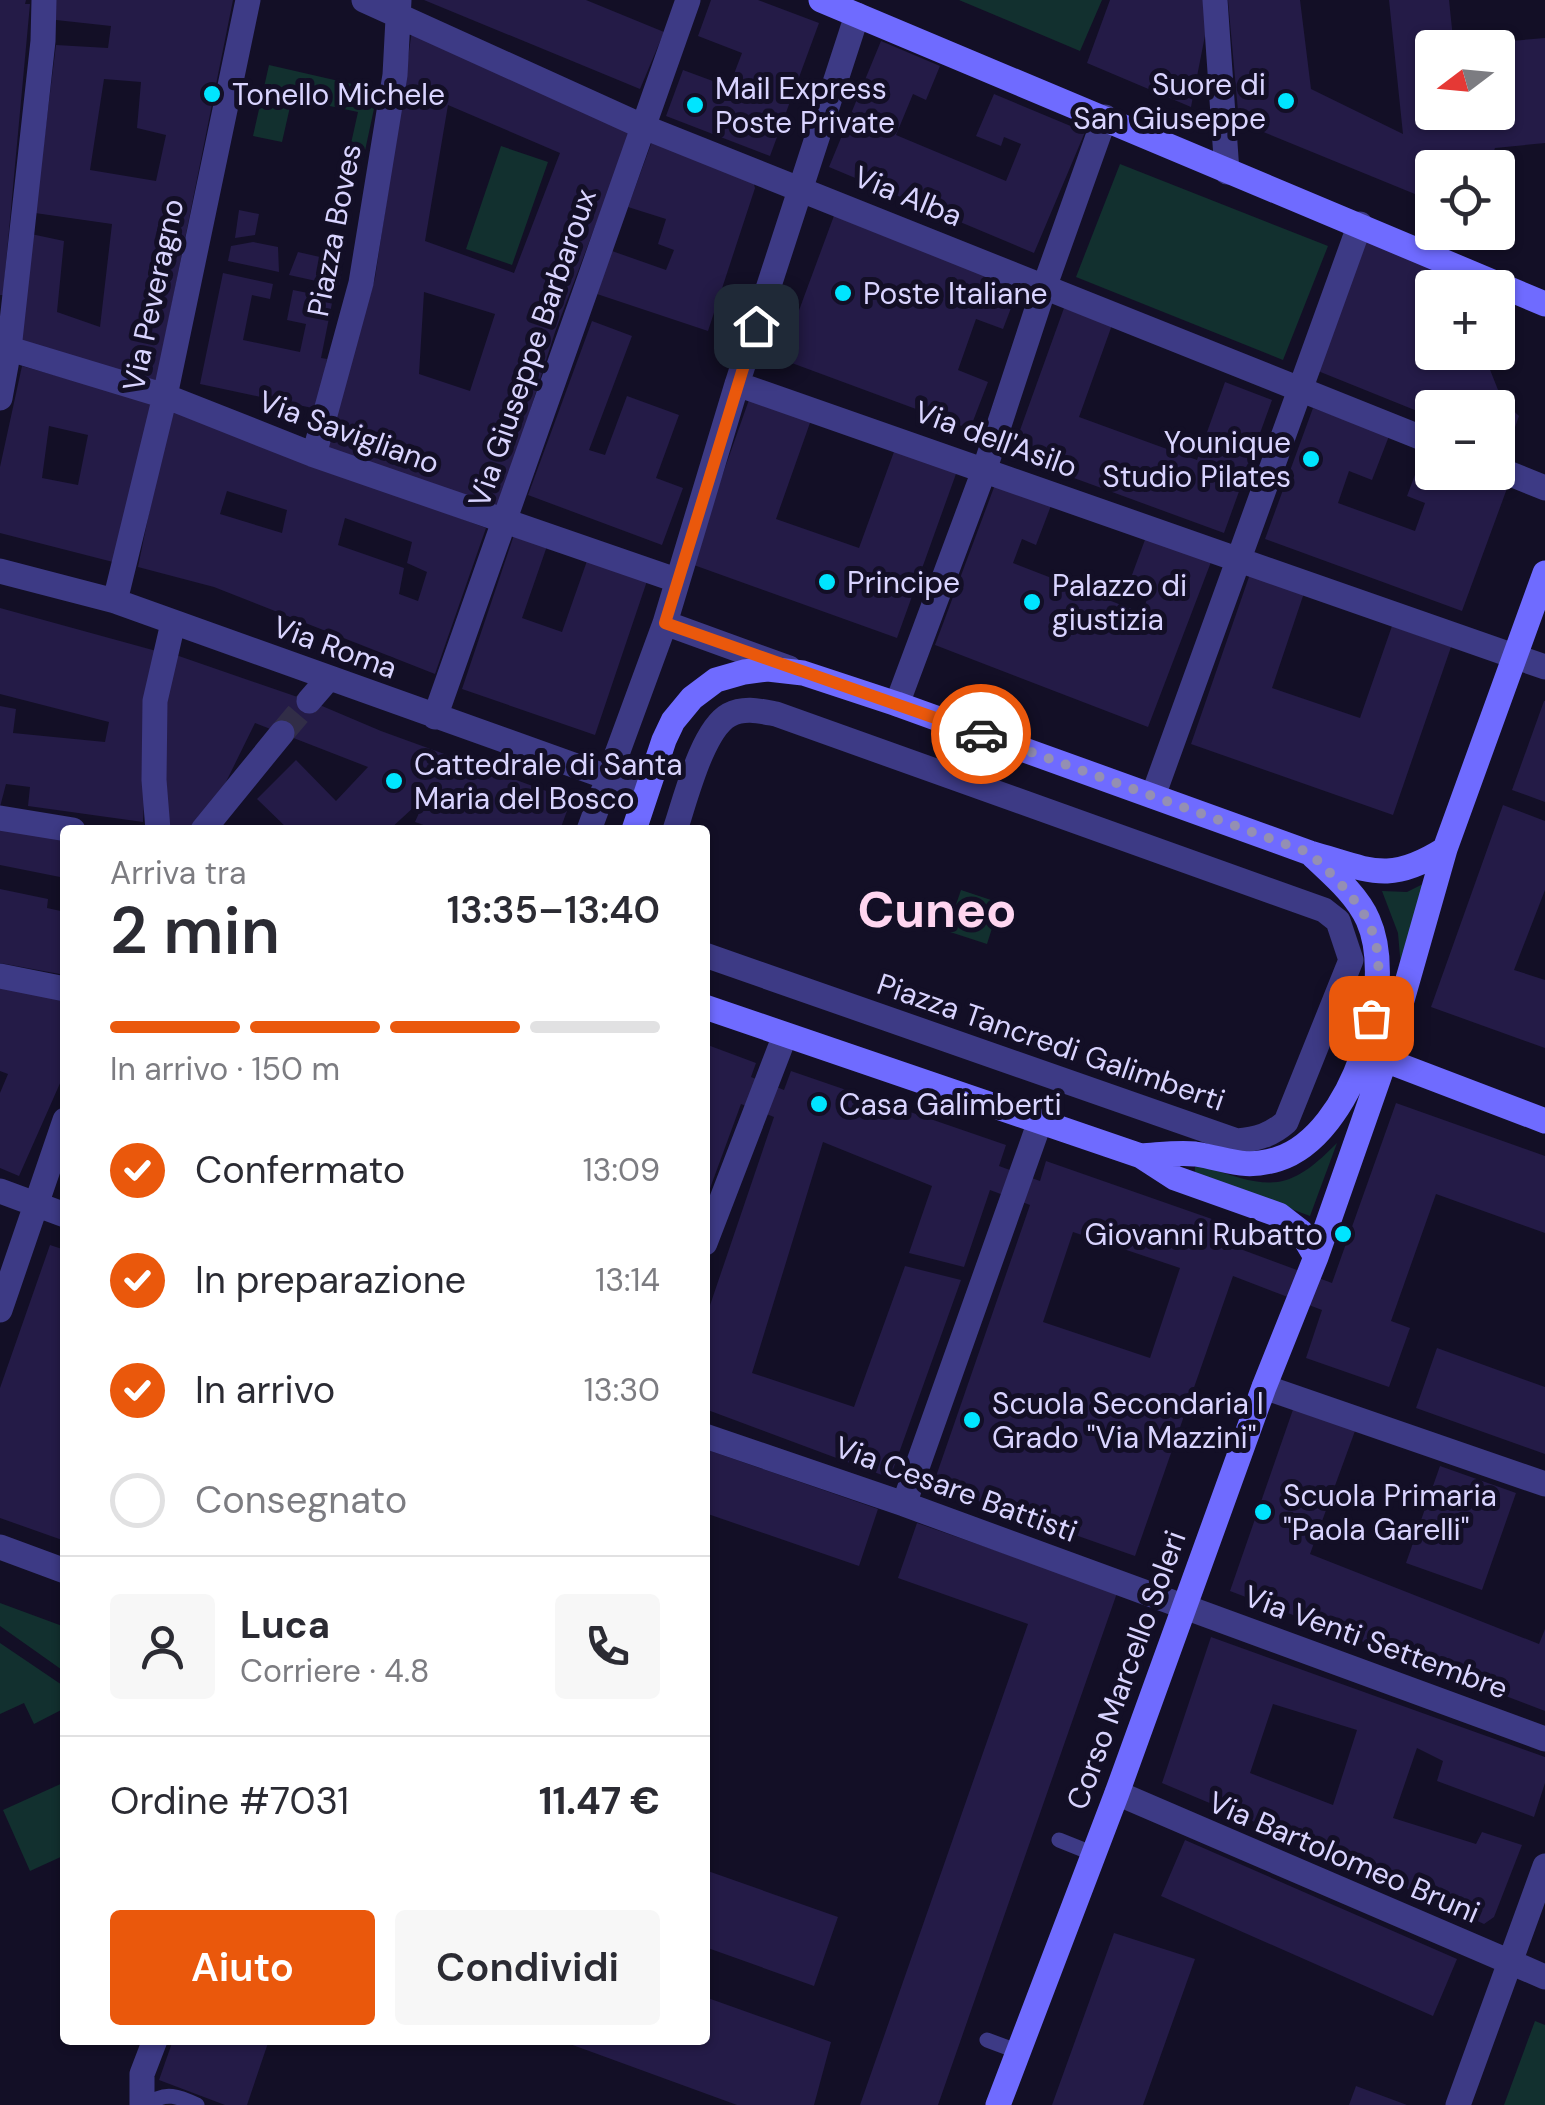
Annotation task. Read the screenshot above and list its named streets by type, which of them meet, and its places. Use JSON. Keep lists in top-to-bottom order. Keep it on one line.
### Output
{"streets":{"street":["Via Alba","Piazza Boves","Via Peveragno","Via Giuseppe Barbaroux","Via Savigliano","Via dell'Asilo","Via Roma","Piazza Tancredi Galimberti","Via Cesare Battisti","Via Venti Settembre","Corso Marcello Soleri","Via Bartolomeo Bruni"]},"crossings":[["Via Alba","Piazza Boves"],["Via Alba","Via Giuseppe Barbaroux"],["Piazza Boves","Via Savigliano"],["Via Peveragno","Via Savigliano"],["Via Peveragno","Via Roma"],["Via Giuseppe Barbaroux","Via Savigliano"],["Via Giuseppe Barbaroux","Via Roma"],["Via Roma","Piazza Tancredi Galimberti"],["Piazza Tancredi Galimberti","Corso Marcello Soleri"],["Via Cesare Battisti","Via Venti Settembre"],["Via Cesare Battisti","Corso Marcello Soleri"],["Via Venti Settembre","Corso Marcello Soleri"],["Corso Marcello Soleri","Via Bartolomeo Bruni"]],"districts":["Cuneo"],"places":["Tonello Michele","Suore di San Giuseppe","Mail Express Poste Private","Poste Italiane","Younique Studio Pilates","Principe","Palazzo di giustizia","Cattedrale di Santa Maria del Bosco","Casa Galimberti","Giovanni Rubatto","Scuola Secondaria I Grado \"Via Mazzini\"","Scuola Primaria \"Paola Garelli\""],"north":"left","page":{"map_buttons":["+","−"],"heading":["2 min","Arriva tra","13:35–13:40"],"panel":["Luca","Corriere · 4.8","Ordine #7031","11.47 €"],"bar":"In arrivo · 150 m","list":[["Confermato","13:09"],["In preparazione","13:14"],["In arrivo","13:30"],"Consegnato"],"buttons":["Aiuto","Condividi"]}}
